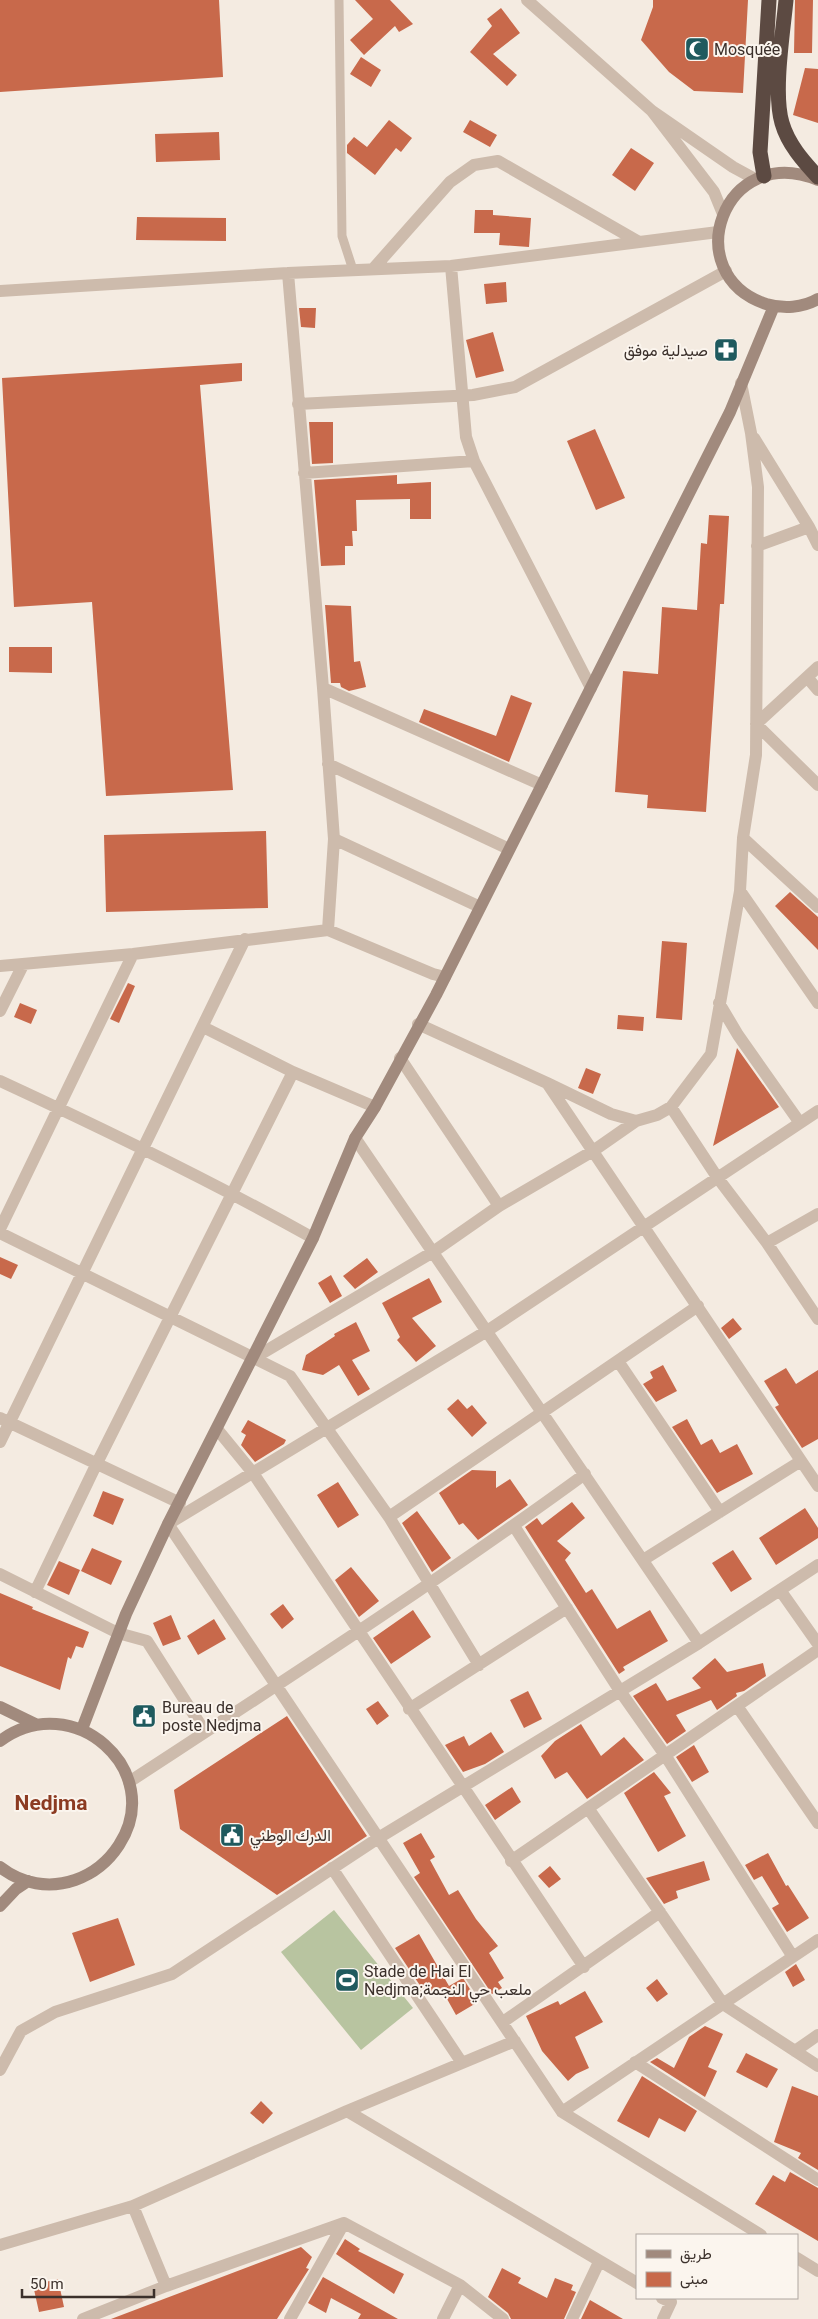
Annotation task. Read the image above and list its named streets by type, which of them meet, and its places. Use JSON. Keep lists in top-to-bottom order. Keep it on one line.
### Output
{"districts":["Nedjma"],"places":{"mosque":["Mosquée"],"pharmacy":["صيدلية موفق"],"public building":["Bureau de poste Nedjma","الدرك الوطني"],"sports":["Stade de Hai El Nedjma;ملعب حي النجمة"]},"legend":["طريق","مبنى"],"scale_bar":"50 m"}
